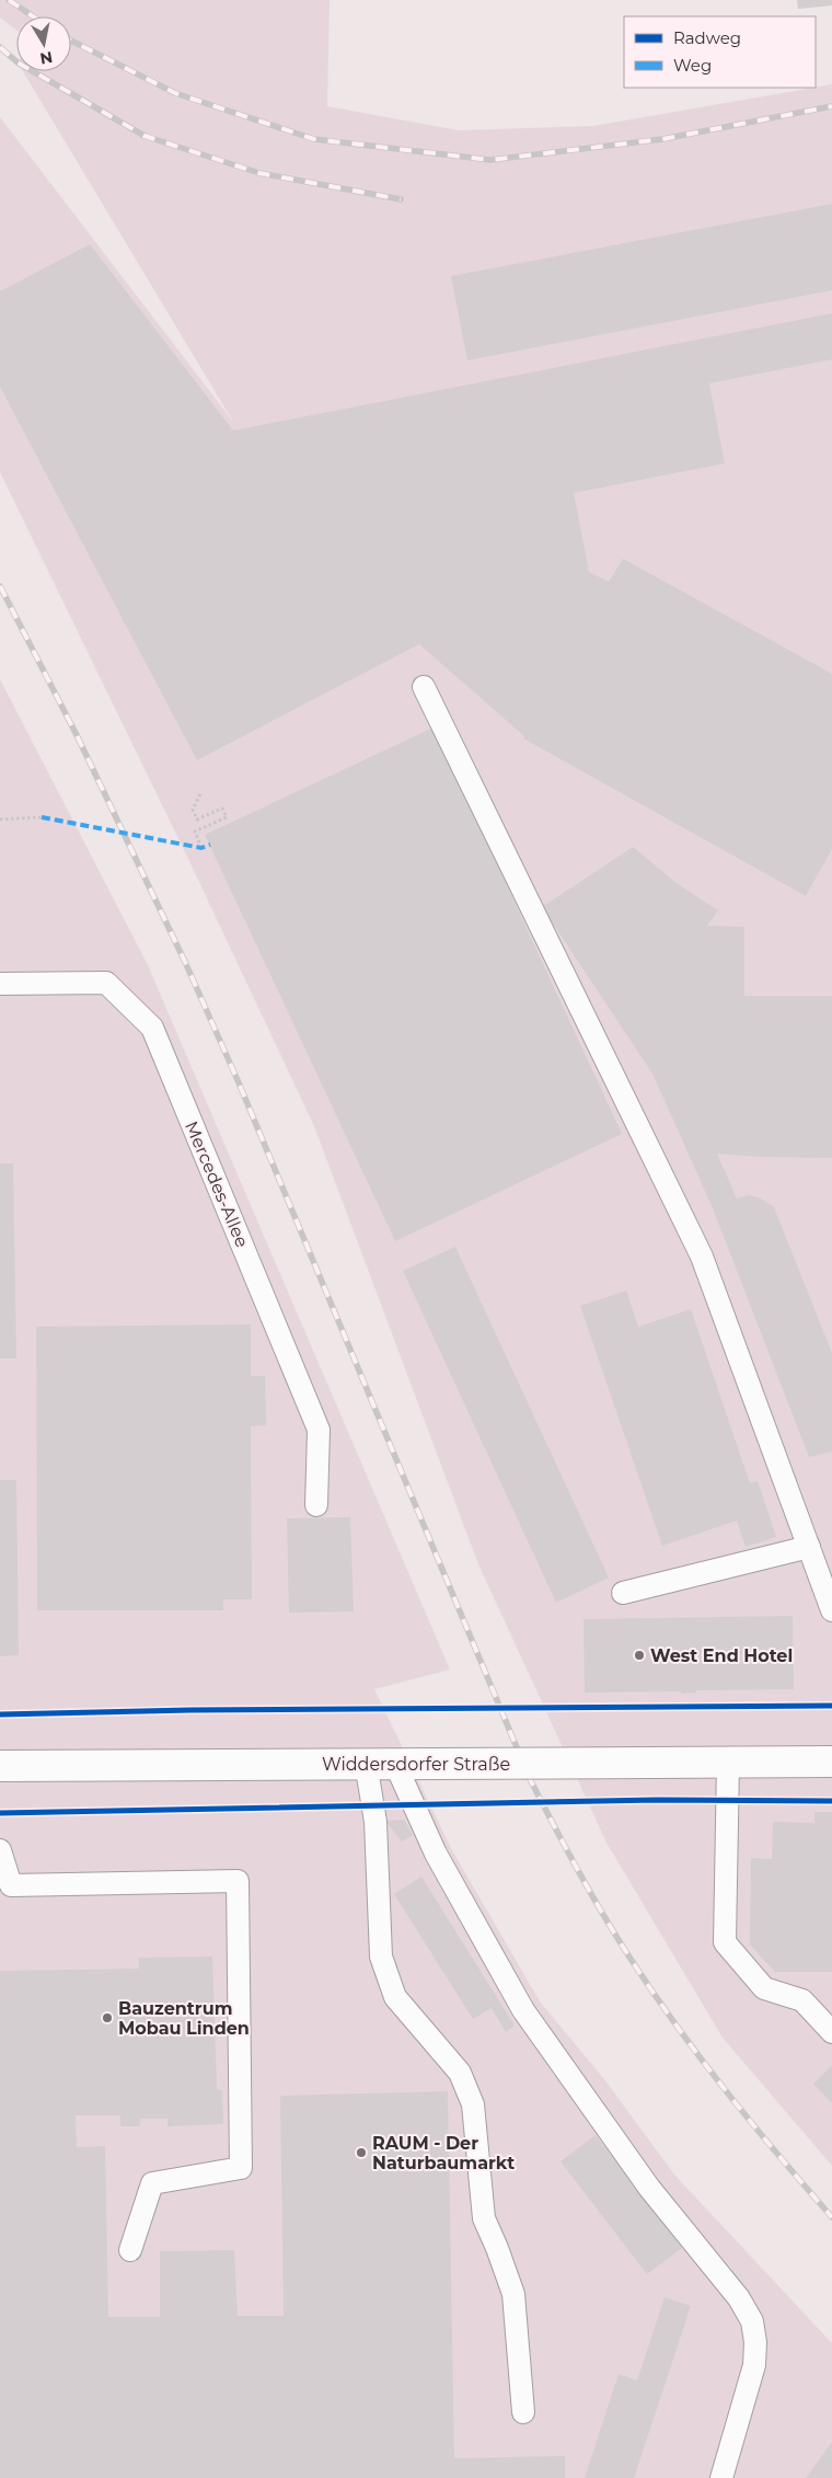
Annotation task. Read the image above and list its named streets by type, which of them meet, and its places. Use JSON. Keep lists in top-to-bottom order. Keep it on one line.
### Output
{"streets":{"main road":["Widdersdorfer Straße"],"lane":["Mercedes-Allee"]},"places":["West End Hotel","Bauzentrum Mobau Linden","RAUM - Der Naturbaumarkt"],"legend":["Radweg","Weg"],"north":"bottom"}
